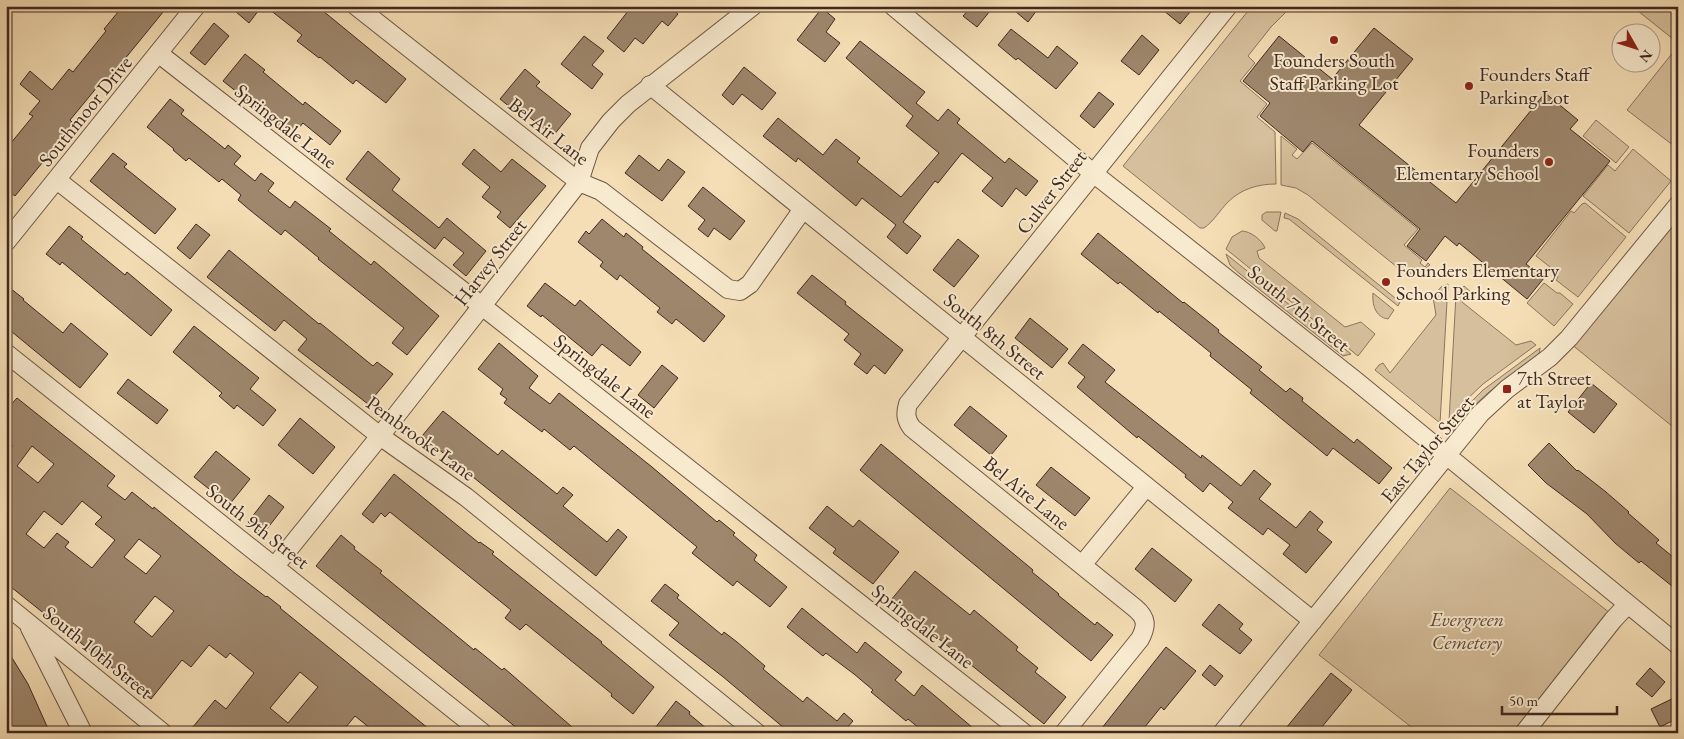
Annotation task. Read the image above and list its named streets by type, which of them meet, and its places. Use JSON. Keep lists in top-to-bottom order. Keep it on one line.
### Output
{"streets":{"street":["Southmoor Drive","Springdale Lane","Bel Air Lane","Culver Street","Harvey Street","South 7th Street","South 8th Street","Pembrooke Lane","East Taylor Street","Bel Aire Lane","South 9th Street","South 10th Street"]},"crossings":[["Southmoor Drive","Springdale Lane"],["Southmoor Drive","Pembrooke Lane"],["Springdale Lane","Harvey Street"],["Bel Air Lane","Harvey Street"],["Bel Air Lane","South 8th Street"],["Culver Street","South 7th Street"],["Culver Street","South 8th Street"],["Culver Street","Bel Aire Lane"],["Harvey Street","South 8th Street"],["Harvey Street","Pembrooke Lane"],["Harvey Street","South 9th Street"],["South 7th Street","East Taylor Street"],["South 8th Street","East Taylor Street"]],"parks":["Evergreen Cemetery"],"places":{"other":["Founders South Staff Parking Lot","Founders Staff Parking Lot","Founders Elementary School","Founders Elementary School Parking"],"transit":["7th Street at Taylor"]},"scale_bar":"50 m","north":"bottom right"}
